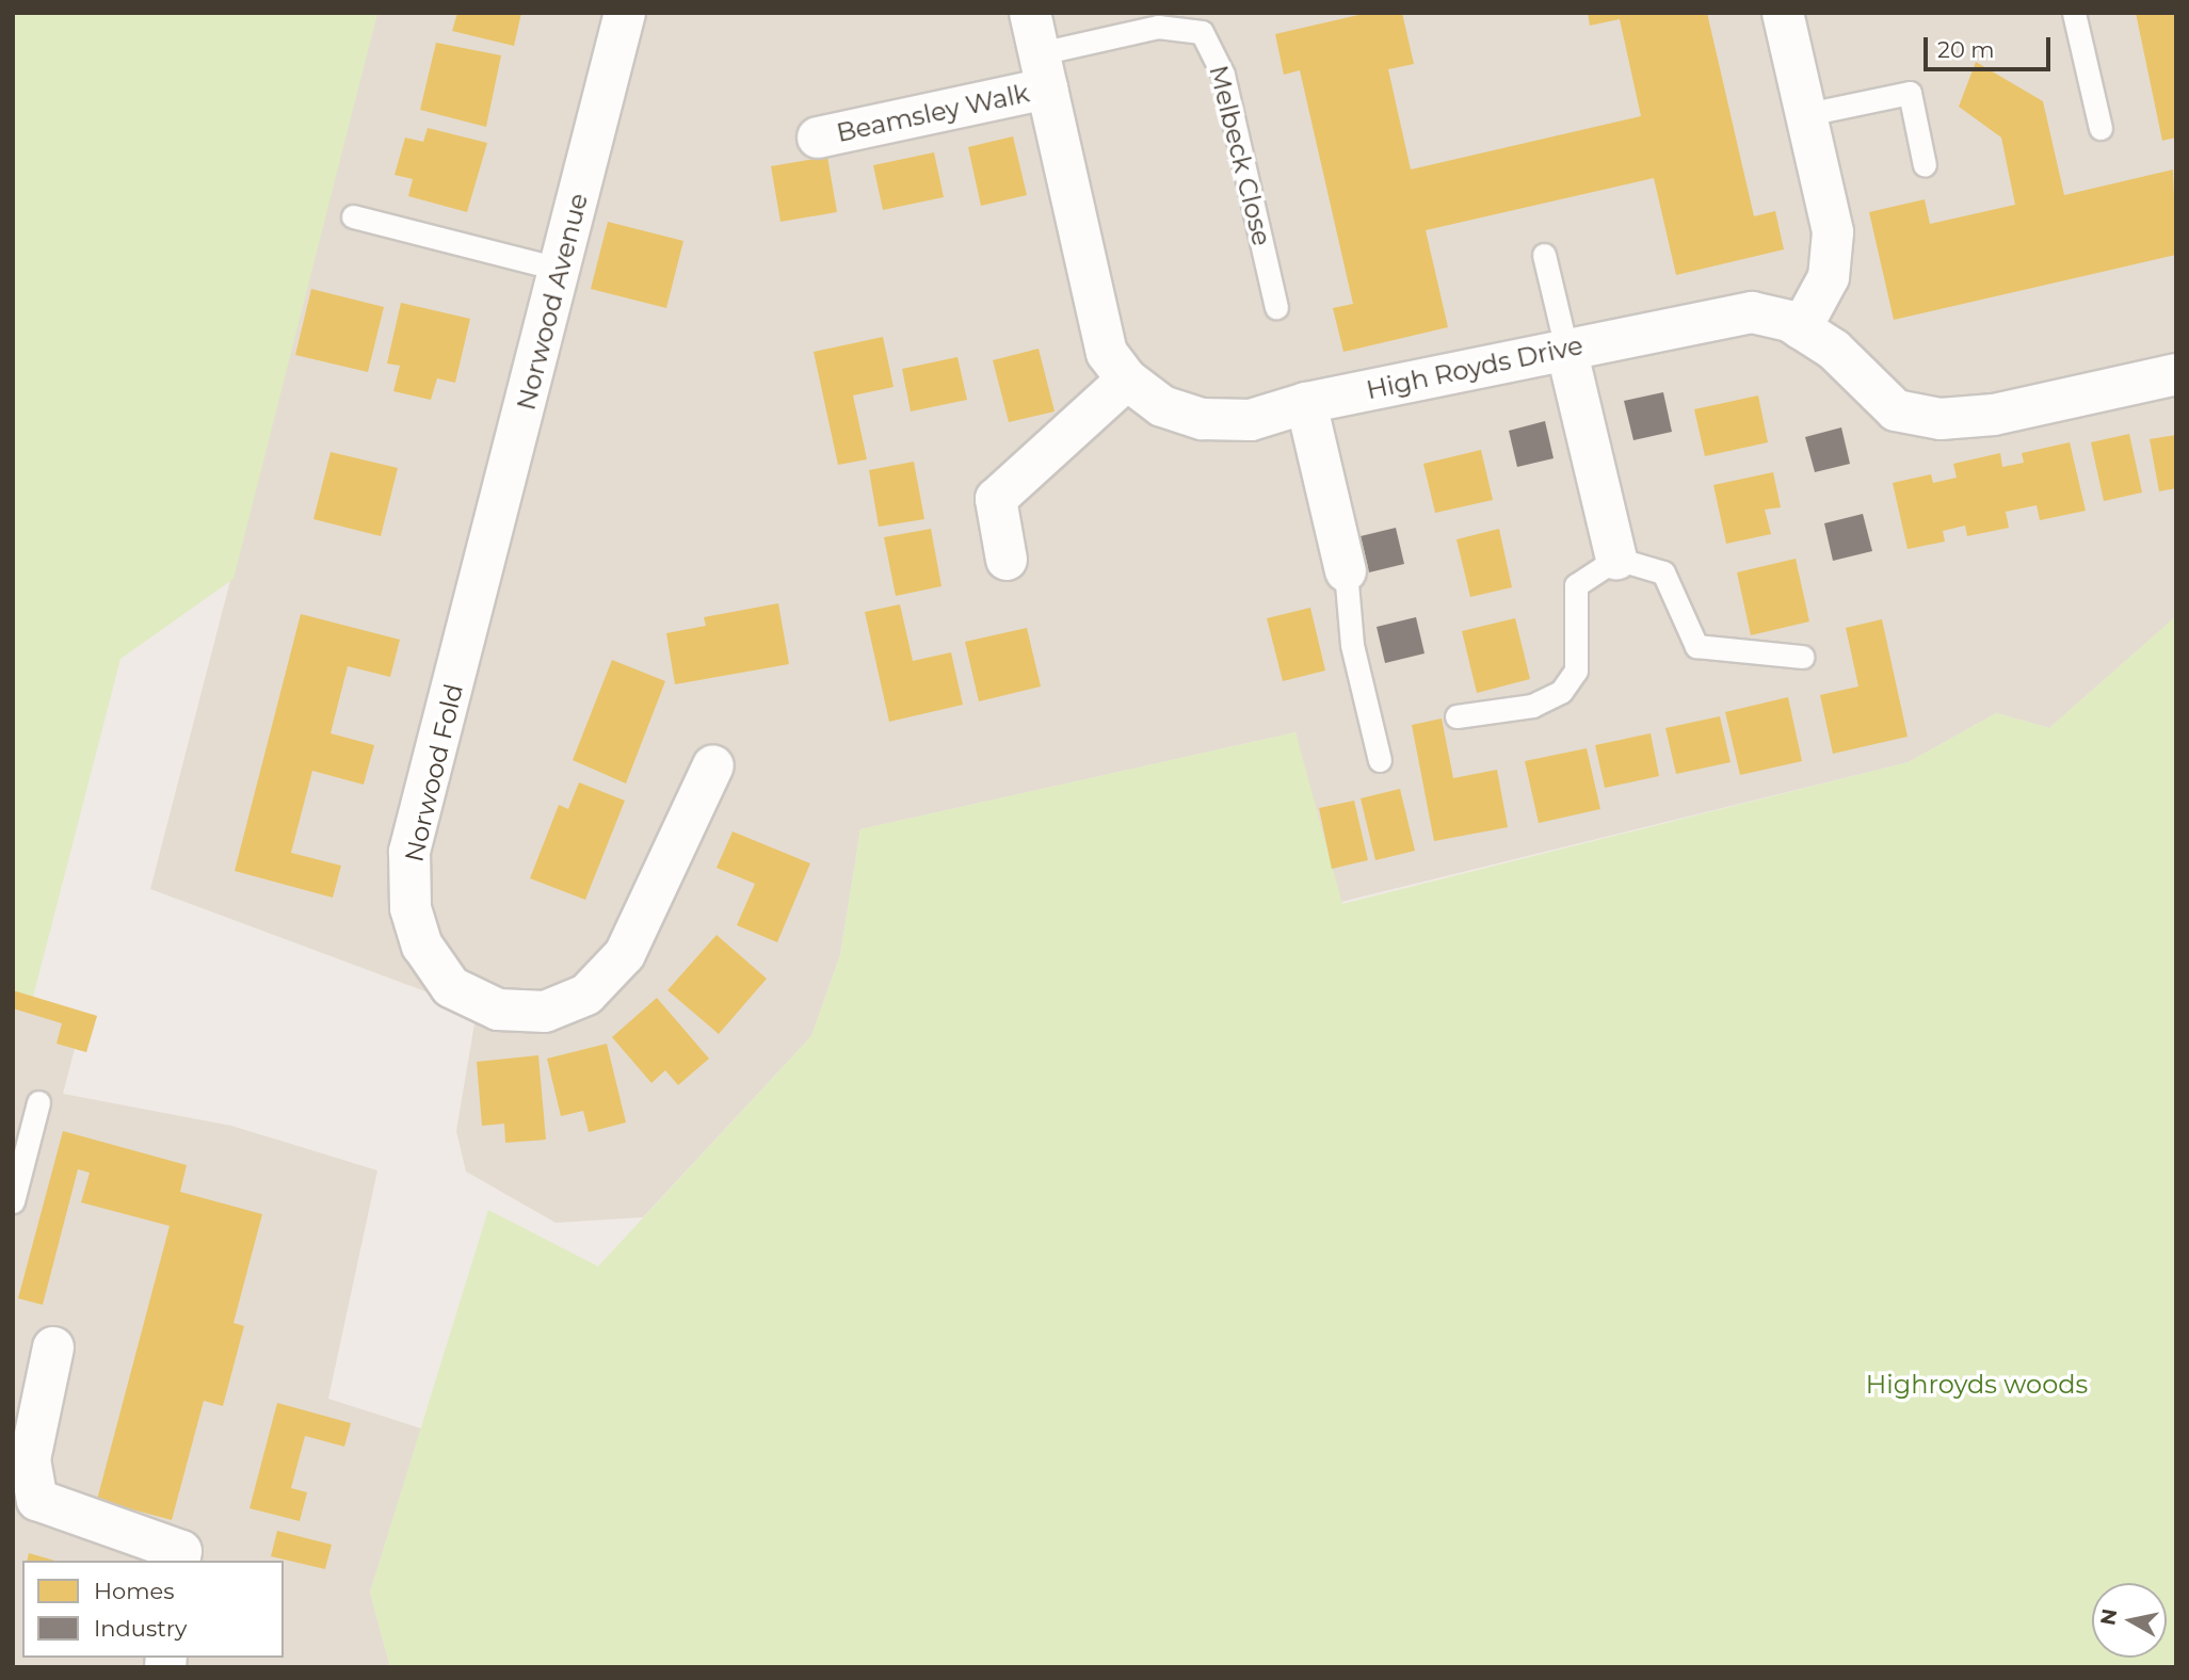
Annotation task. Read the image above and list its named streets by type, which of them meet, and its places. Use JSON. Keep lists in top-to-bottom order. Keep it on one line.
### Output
{"streets":{"street":["Beamsley Walk","Norwood Avenue","High Royds Drive","Norwood Fold"],"lane":["Melbeck Close"]},"crossings":[["Beamsley Walk","Melbeck Close"],["Beamsley Walk","High Royds Drive"],["Melbeck Close","High Royds Drive"],["Norwood Avenue","Norwood Fold"]],"parks":["Highroyds woods"],"legend":["Homes","Industry"],"scale_bar":"20 m","north":"left"}
